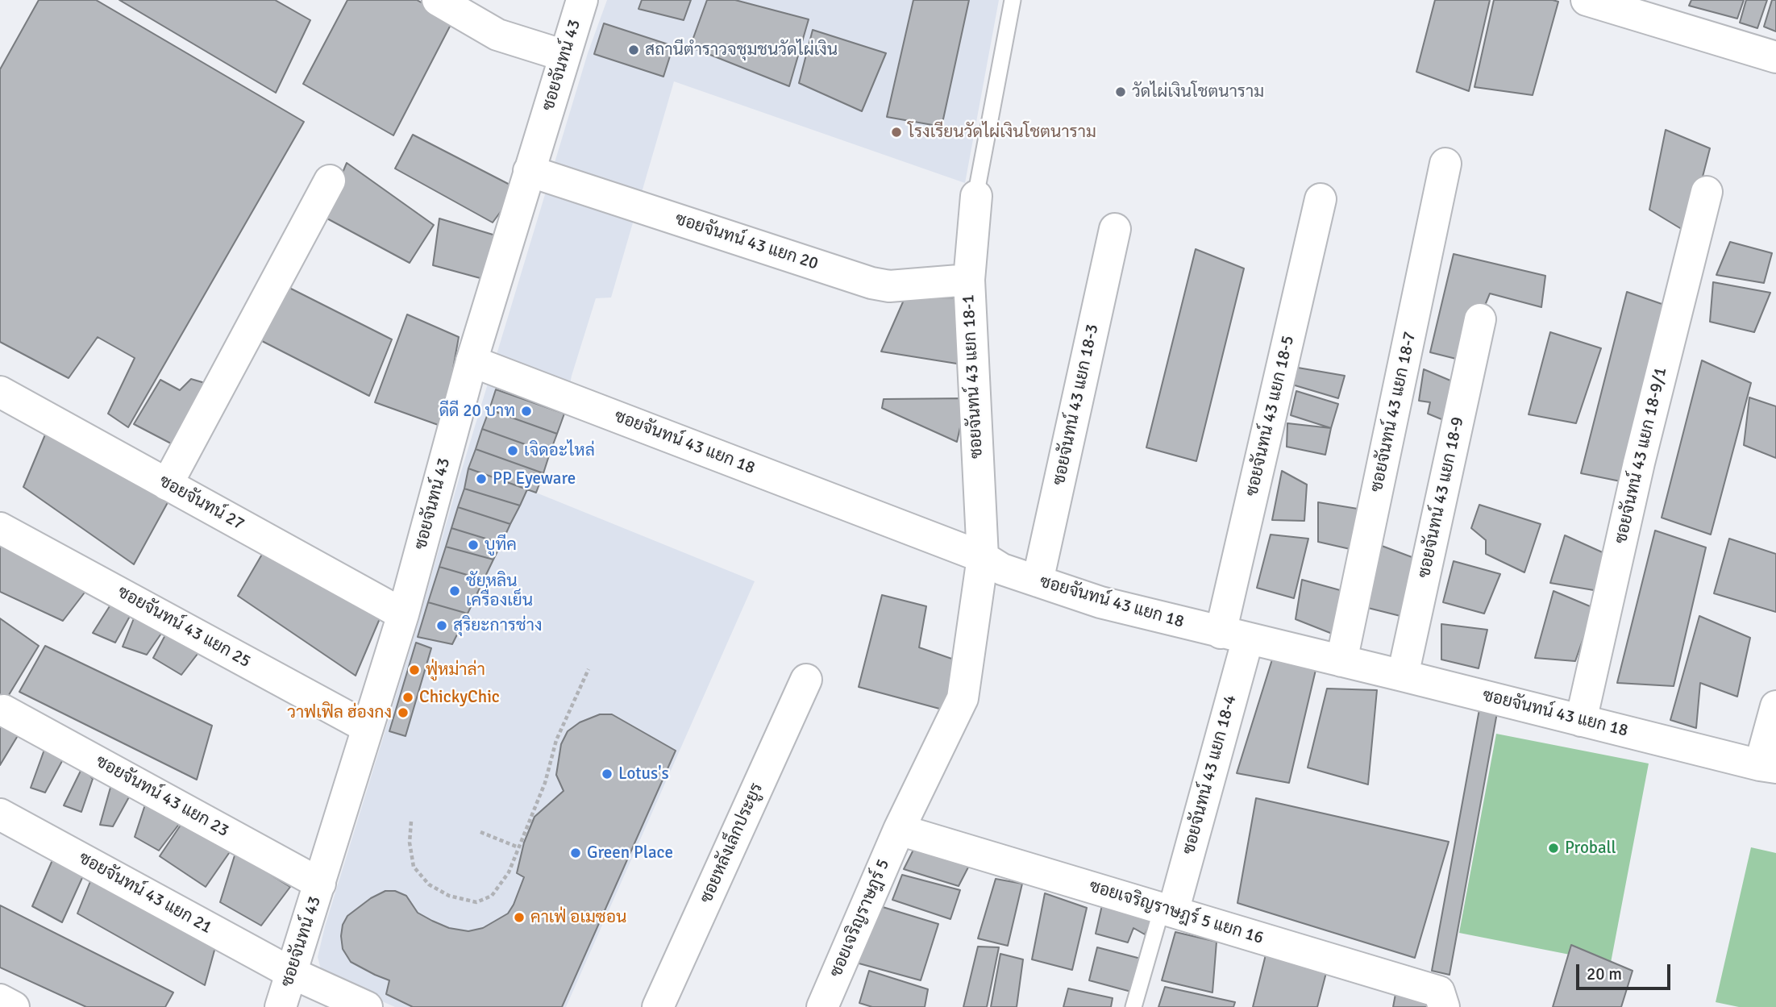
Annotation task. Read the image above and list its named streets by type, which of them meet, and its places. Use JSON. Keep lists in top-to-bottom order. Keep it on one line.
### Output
{"streets":{"street":["ซอยจันทน์ 43","ซอยจันทน์ 43 แยก 20","ซอยจันทน์ 43 แยก 18-1","ซอยจันทน์ 43 แยก 18-3","ซอยจันทน์ 43 แยก 18-7","ซอยจันทน์ 43 แยก 18-5","ซอยจันทน์ 43 แยก 18","ซอยจันทน์ 43 แยก 18-9/1","ซอยจันทน์ 43 แยก 18-9","ซอยจันทน์ 27","ซอยจันทน์ 43 แยก 25","ซอยจันทน์ 43 แยก 18-4","ซอยจันทน์ 43 แยก 23","ซอยหลังเล็กประยูร","ซอยจันทน์ 43 แยก 21","ซอยเจริญราษฎร์ 5 แยก 16","ซอยเจริญราษฎร์ 5"]},"crossings":[["ซอยจันทน์ 43","ซอยจันทน์ 43 แยก 20"],["ซอยจันทน์ 43","ซอยจันทน์ 43 แยก 18"],["ซอยจันทน์ 43","ซอยจันทน์ 27"],["ซอยจันทน์ 43","ซอยจันทน์ 43 แยก 25"],["ซอยจันทน์ 43","ซอยจันทน์ 43 แยก 23"],["ซอยจันทน์ 43","ซอยจันทน์ 43 แยก 21"],["ซอยจันทน์ 43 แยก 20","ซอยจันทน์ 43 แยก 18-1"],["ซอยจันทน์ 43 แยก 18-1","ซอยจันทน์ 43 แยก 18"],["ซอยจันทน์ 43 แยก 18-1","ซอยเจริญราษฎร์ 5 แยก 16"],["ซอยจันทน์ 43 แยก 18-1","ซอยเจริญราษฎร์ 5"],["ซอยจันทน์ 43 แยก 18-3","ซอยจันทน์ 43 แยก 18"],["ซอยจันทน์ 43 แยก 18-7","ซอยจันทน์ 43 แยก 18"],["ซอยจันทน์ 43 แยก 18-5","ซอยจันทน์ 43 แยก 18"],["ซอยจันทน์ 43 แยก 18-5","ซอยจันทน์ 43 แยก 18-4"],["ซอยจันทน์ 43 แยก 18","ซอยจันทน์ 43 แยก 18-9/1"],["ซอยจันทน์ 43 แยก 18","ซอยจันทน์ 43 แยก 18-9"],["ซอยจันทน์ 43 แยก 18","ซอยจันทน์ 43 แยก 18-4"],["ซอยจันทน์ 43 แยก 18-4","ซอยเจริญราษฎร์ 5 แยก 16"],["ซอยเจริญราษฎร์ 5 แยก 16","ซอยเจริญราษฎร์ 5"]],"places":["สถานีตำราวจชุมชนวัดไผ่เงิน","วัดไผ่เงินโชตนาราม","โรงเรียนวัดไผ่เงินโชตนาราม","ดีดี 20 บาท","เจิดอะไหล่","PP Eyeware","บูทีค","ชัยหลิน เครื่องเย็น","สุริยะการช่าง","ฟู่หม่าล่า","ChickyChic","วาฟเฟิล ฮ่องกง","Lotus's","Proball","Green Place","คาเฟ่ อเมซอน"],"scale_bar":"20 m"}
